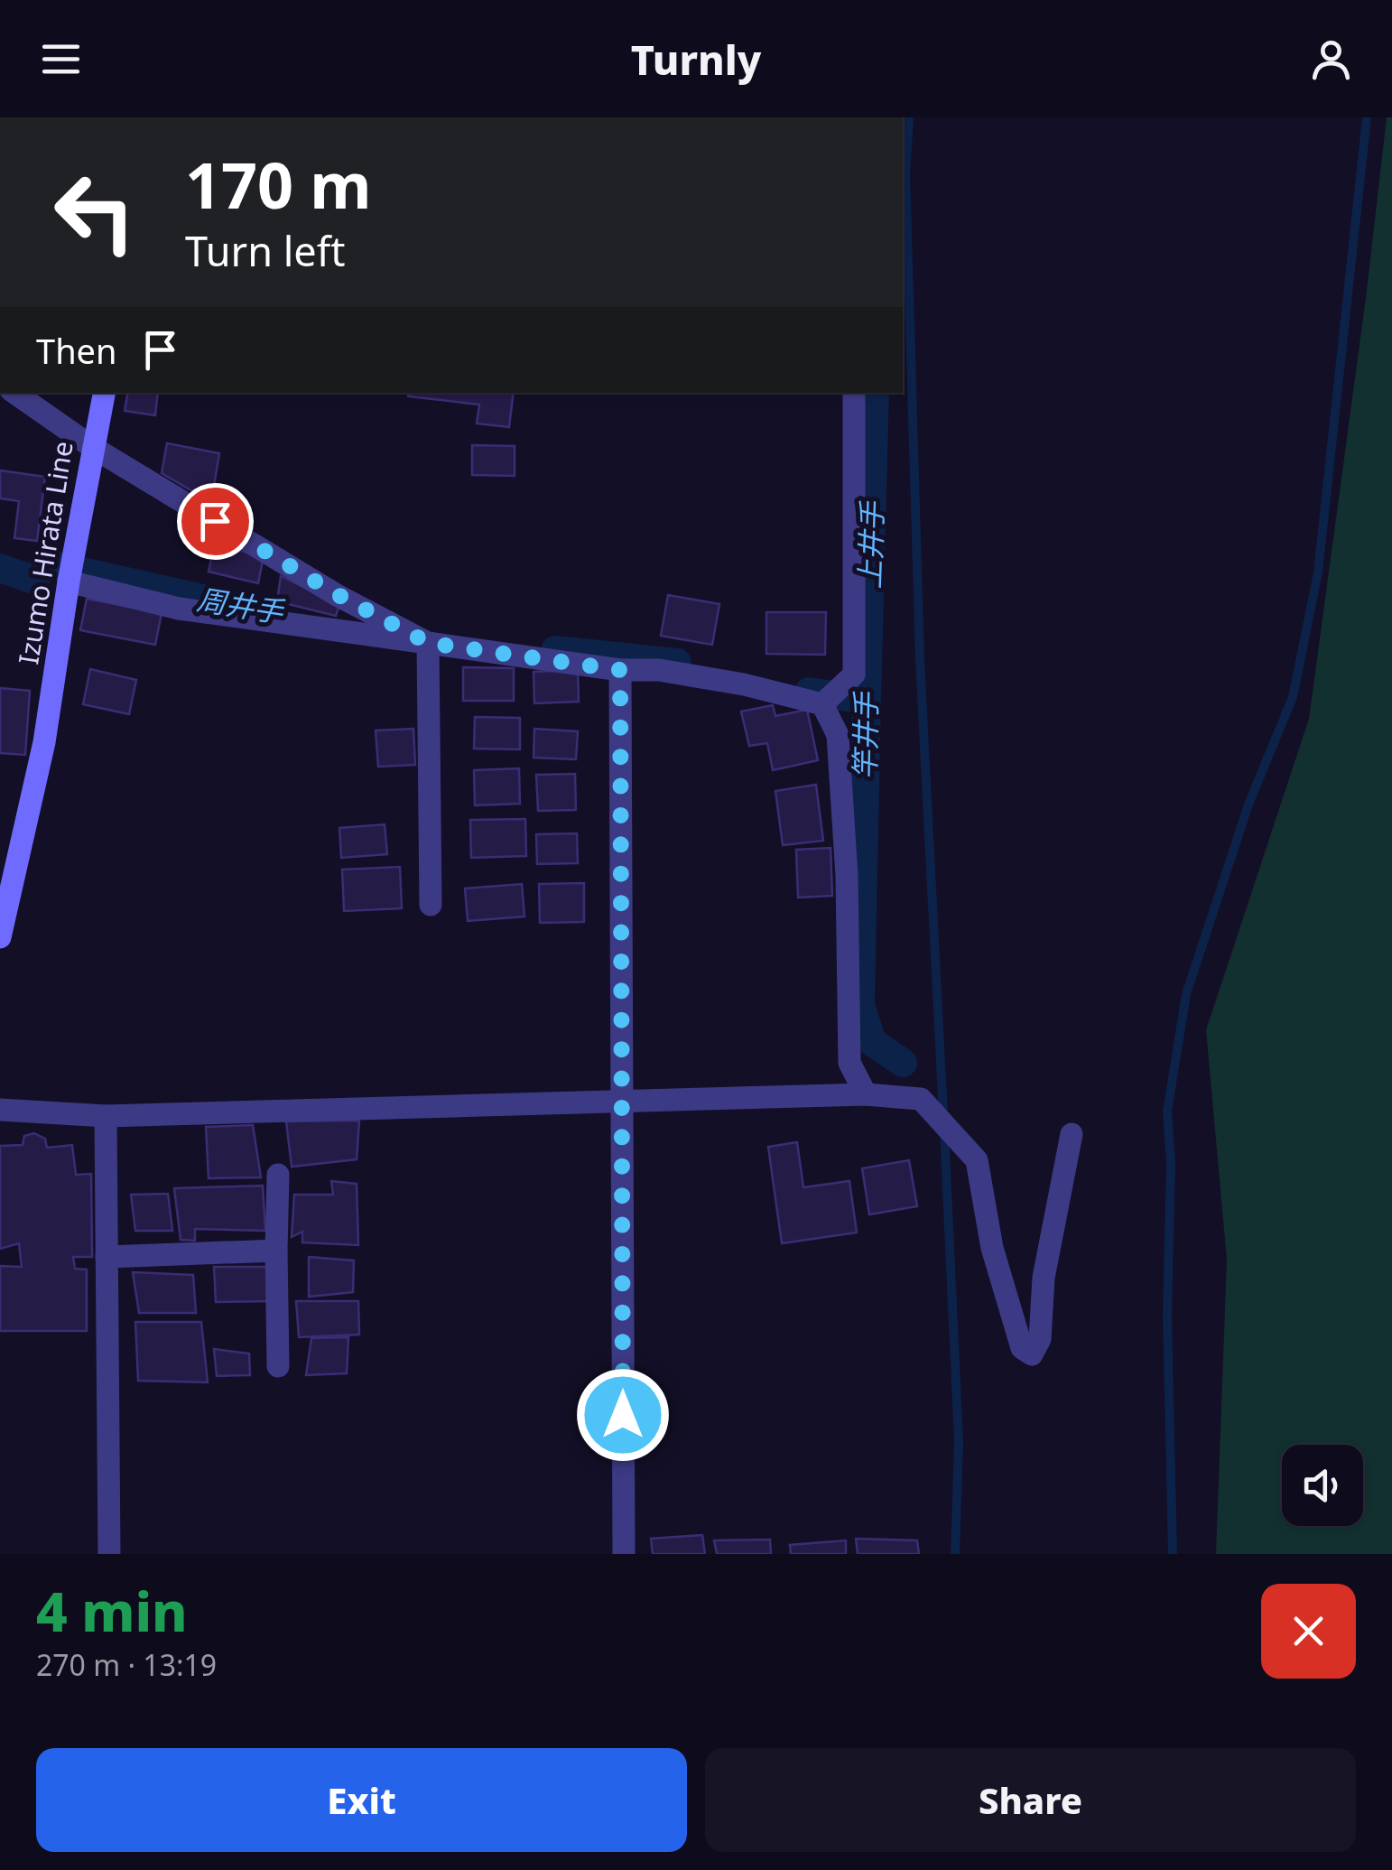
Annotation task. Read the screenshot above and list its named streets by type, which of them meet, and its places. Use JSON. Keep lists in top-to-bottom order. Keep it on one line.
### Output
{"streets":{"main road":["Izumo Hirata Line"]},"water":["上井手","周井手","竿井手"],"page":{"header":"Turnly","turn":["170 m","Turn left"],"then":"Then","heading":["4 min","270 m · 13:19"],"buttons":["Exit","Share"]}}
